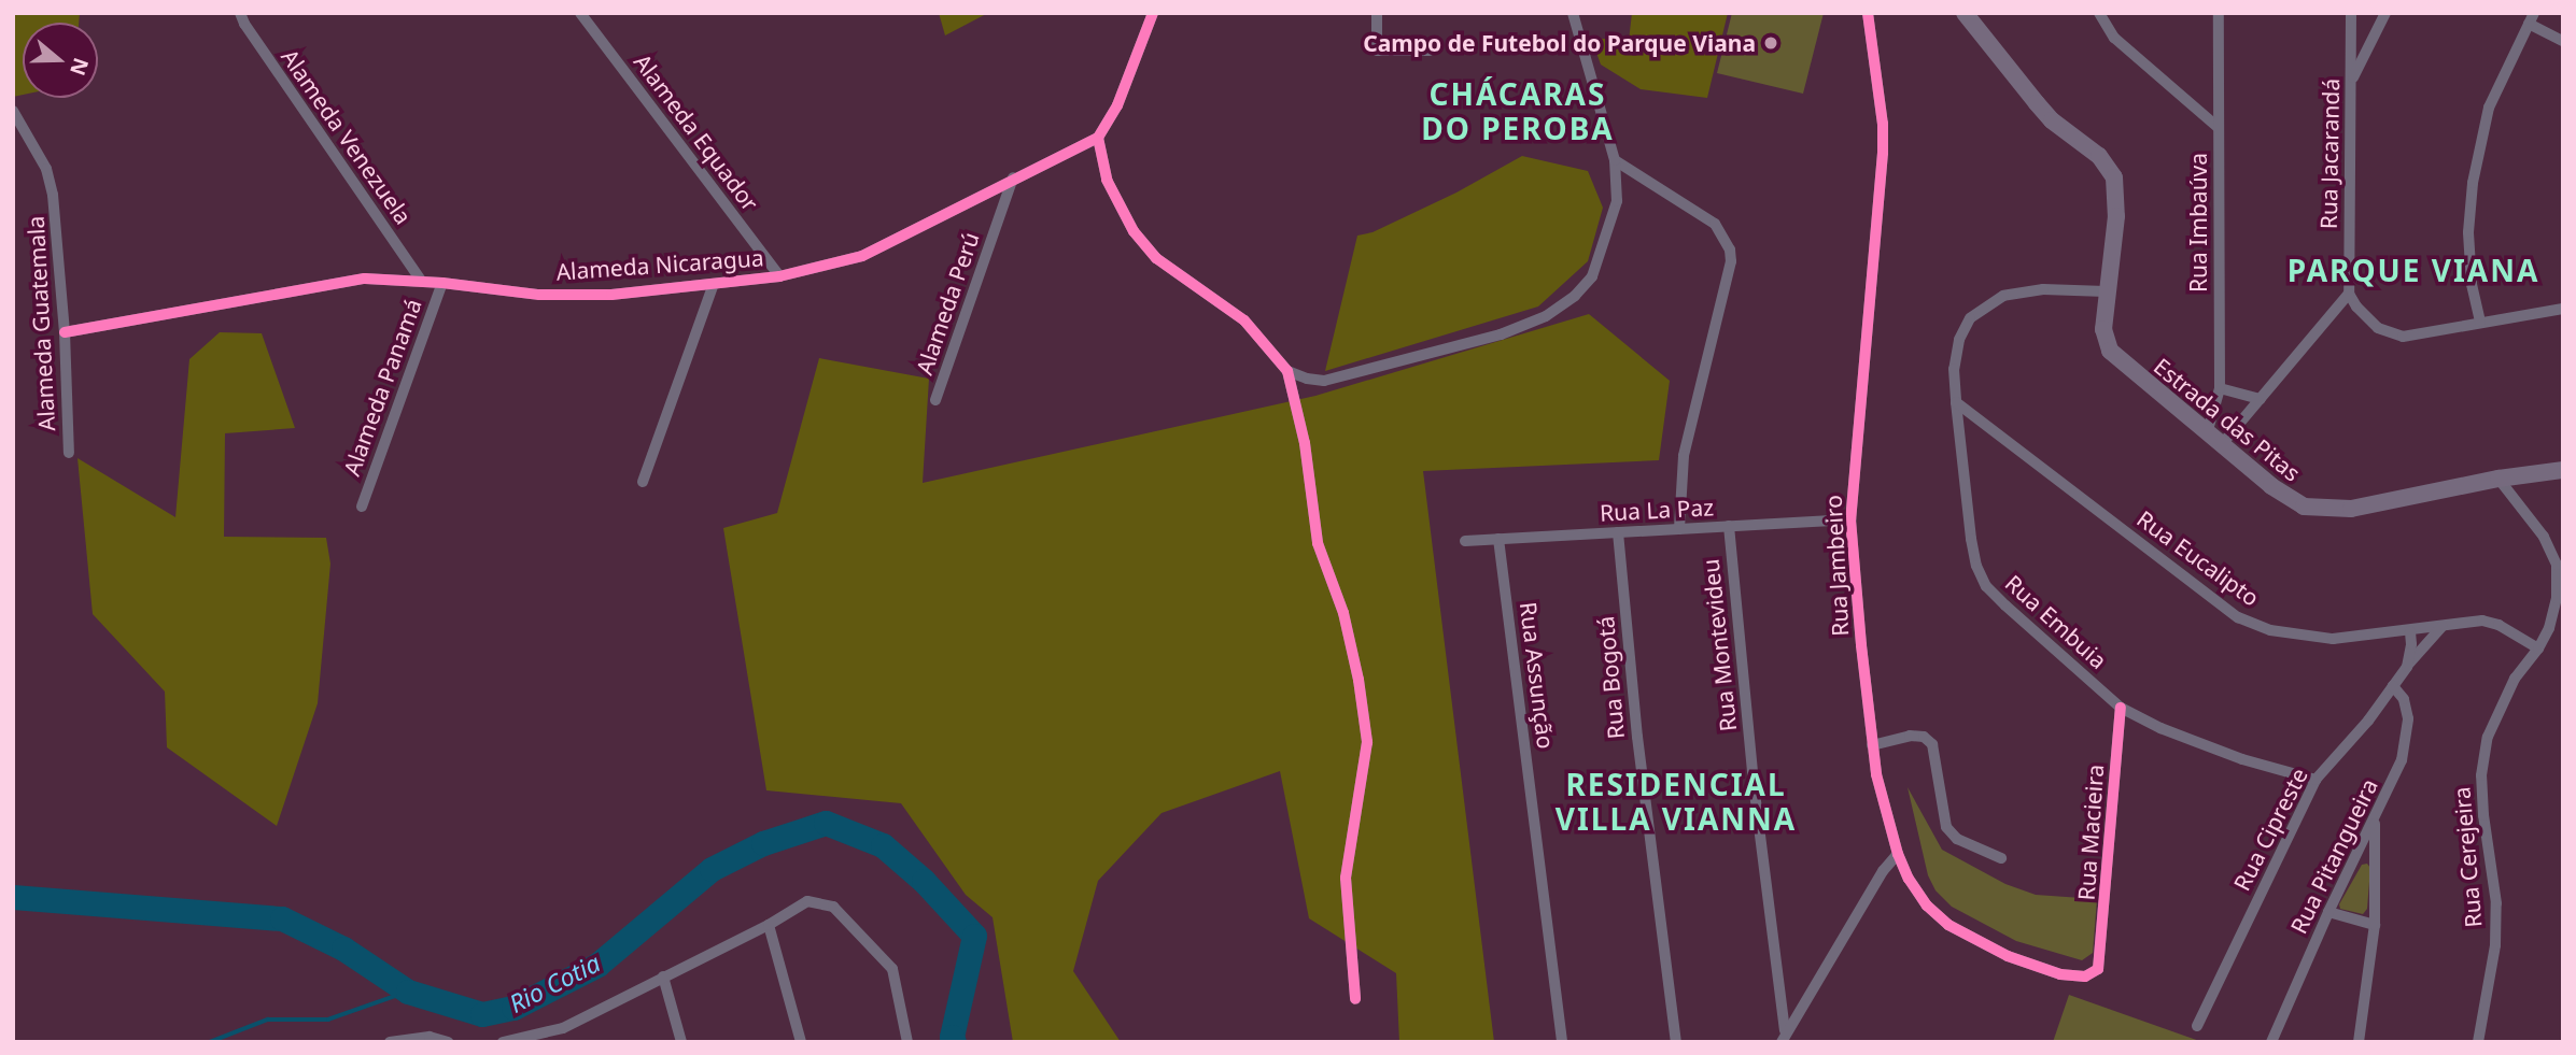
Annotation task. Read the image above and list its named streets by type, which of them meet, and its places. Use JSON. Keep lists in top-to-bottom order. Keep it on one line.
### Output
{"streets":{"main road":["Estrada das Pitas"],"street":["Alameda Equador","Alameda Venezuela","Rua Jacarandá","Rua Imbaúva","Alameda Nicaragua","Alameda Perú","Alameda Guatemala","Alameda Panamá","Rua La Paz","Rua Eucalipto","Rua Jambeiro","Rua Embuia","Rua Montevideu","Rua Assunção","Rua Bogotá","Rua Cipreste","Rua Macieira","Rua Pitangueira","Rua Cerejeira"]},"crossings":[["Alameda Equador","Alameda Nicaragua"],["Alameda Venezuela","Alameda Nicaragua"],["Rua Imbaúva","Estrada das Pitas"],["Alameda Nicaragua","Alameda Perú"],["Alameda Nicaragua","Alameda Guatemala"],["Alameda Nicaragua","Alameda Panamá"],["Estrada das Pitas","Rua Embuia"],["Estrada das Pitas","Rua Cerejeira"],["Rua La Paz","Rua Jambeiro"],["Rua La Paz","Rua Montevideu"],["Rua La Paz","Rua Assunção"],["Rua La Paz","Rua Bogotá"],["Rua Eucalipto","Rua Embuia"],["Rua Eucalipto","Rua Cipreste"],["Rua Eucalipto","Rua Cerejeira"],["Rua Jambeiro","Rua Macieira"],["Rua Embuia","Rua Cipreste"],["Rua Embuia","Rua Macieira"],["Rua Cipreste","Rua Pitangueira"]],"districts":["CHÁCARAS DO PEROBA","PARQUE VIANA","RESIDENCIAL VILLA VIANNA"],"water":["Rio Cotia"],"places":["Campo de Futebol do Parque Viana"],"north":"right"}
